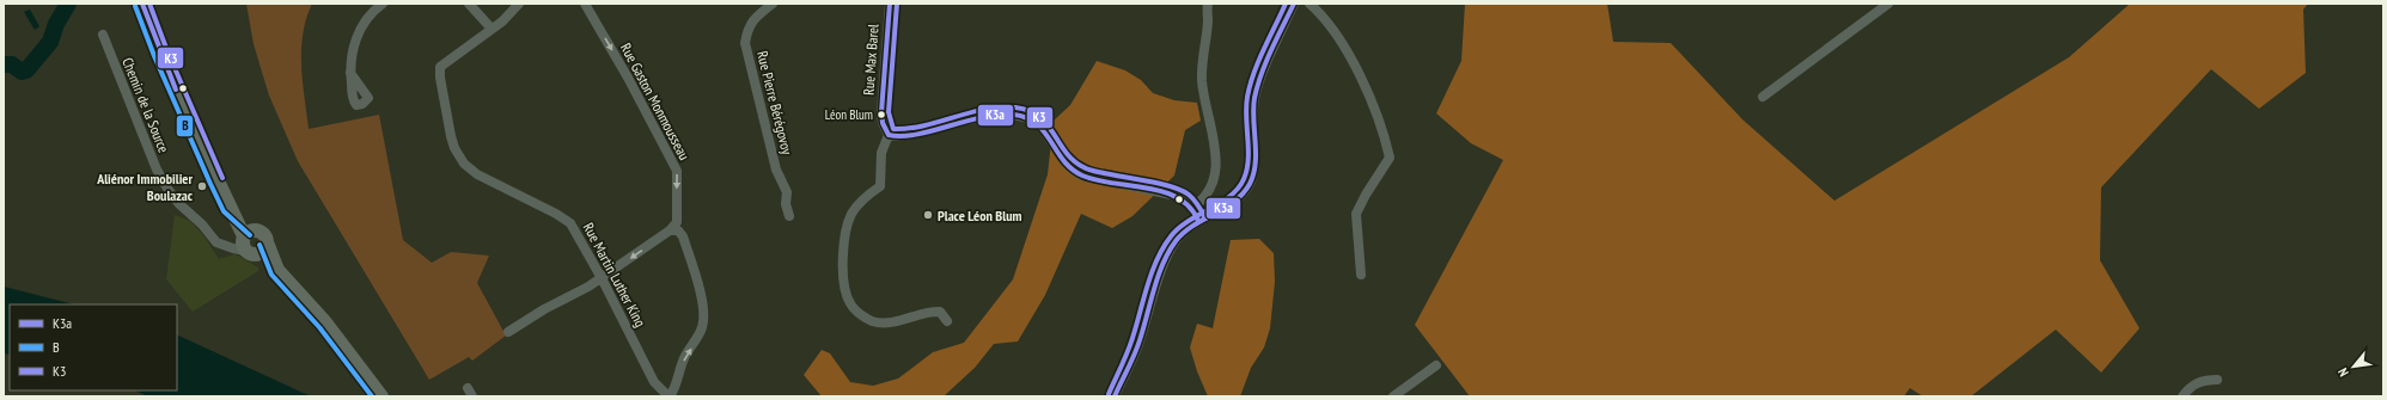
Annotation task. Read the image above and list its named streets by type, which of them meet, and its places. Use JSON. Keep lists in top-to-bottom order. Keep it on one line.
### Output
{"streets":{"street":["Rue Max Barel","Rue Gaston Monmousseau","Rue Pierre Bérégovoy","Chemin de la Source","Rue Martin Luther King"]},"one_way":["Rue Gaston Monmousseau"],"places":["Léon Blum","Aliénor Immobilier Boulazac","Place Léon Blum"],"lines":["transit line K3a","transit line K3","transit line B"],"legend":["K3a","B","K3"],"north":"bottom left"}
